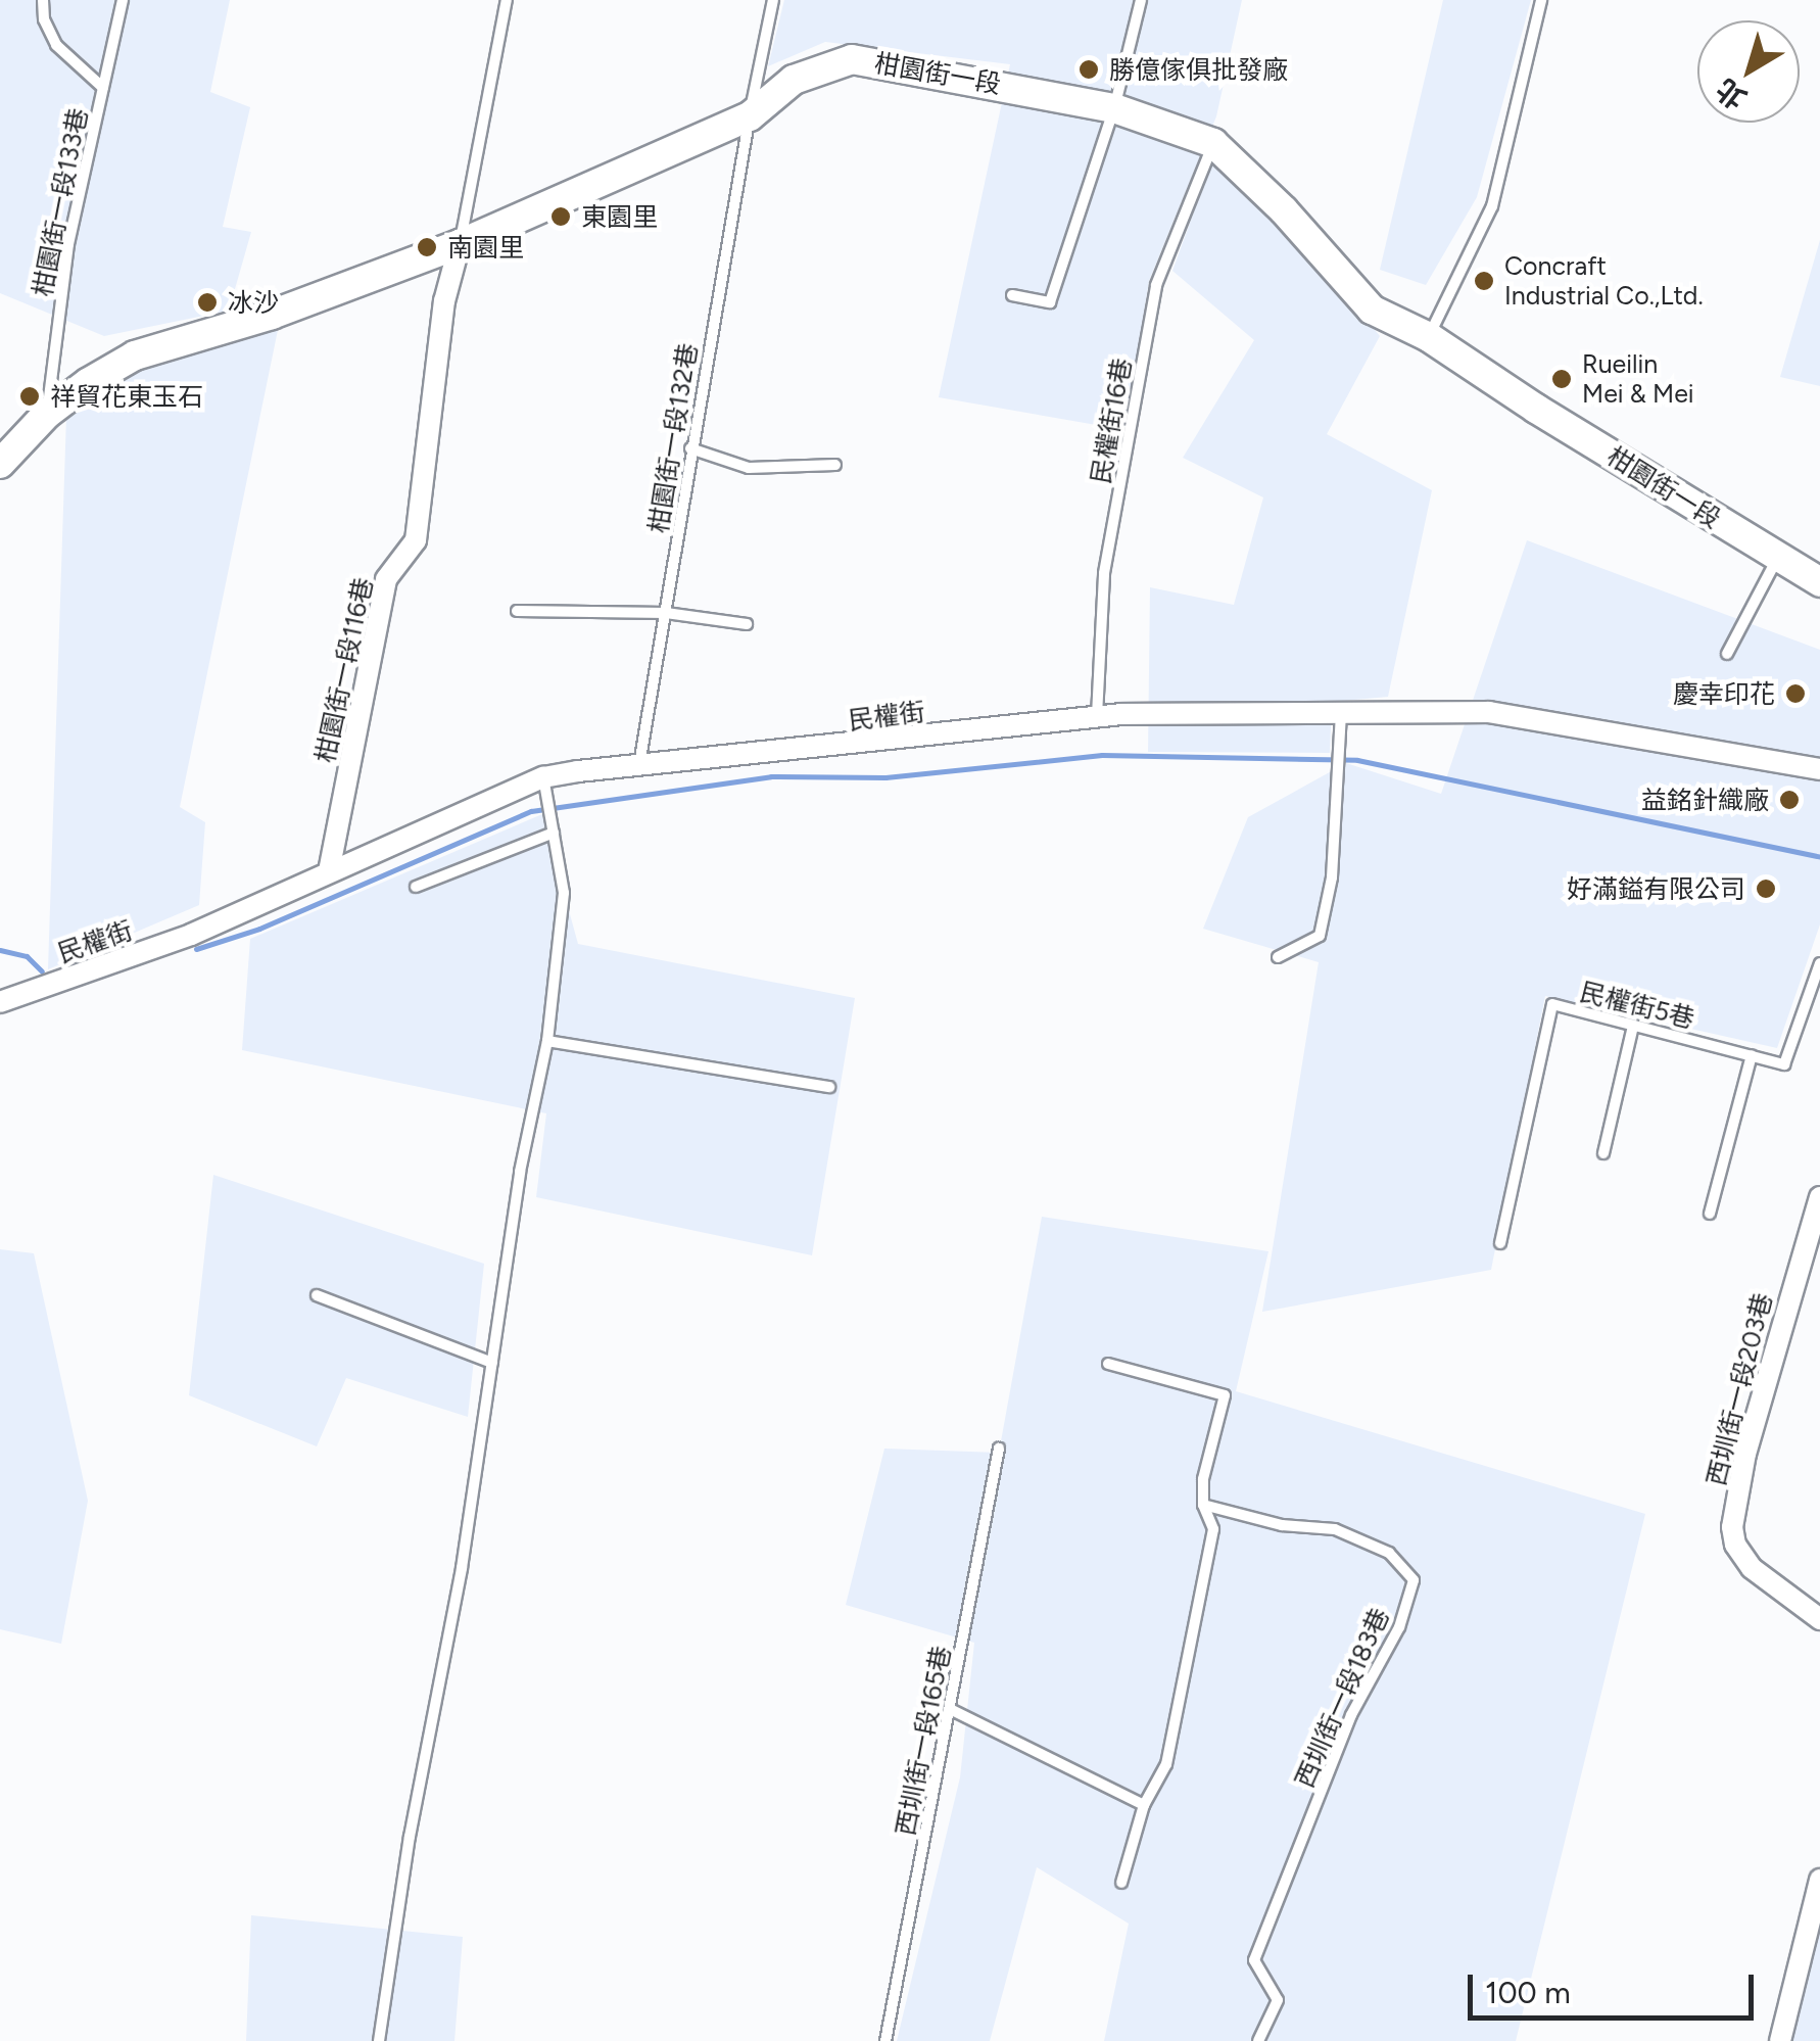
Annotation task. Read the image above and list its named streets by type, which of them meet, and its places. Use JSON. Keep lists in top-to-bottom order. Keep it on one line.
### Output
{"streets":{"street":["柑園街一段","柑園街一段116巷","民權街","西圳街一段203巷"],"lane":["柑園街一段133巷","民權街16巷","柑園街一段132巷","民權街5巷","西圳街一段183巷","西圳街一段165巷"]},"crossings":[["柑園街一段","柑園街一段133巷"],["柑園街一段","民權街16巷"],["柑園街一段","柑園街一段132巷"],["柑園街一段","柑園街一段116巷"],["民權街16巷","民權街"],["柑園街一段132巷","民權街"],["柑園街一段116巷","民權街"]],"places":["勝億傢俱批發廠","東園里","南園里","Concraft Industrial Co.,Ltd.","冰沙","Rueilin Mei & Mei","祥貿花東玉石","慶幸印花","益銘針織廠","好滿鎰有限公司"],"scale_bar":"100 m","north":"bottom left"}
